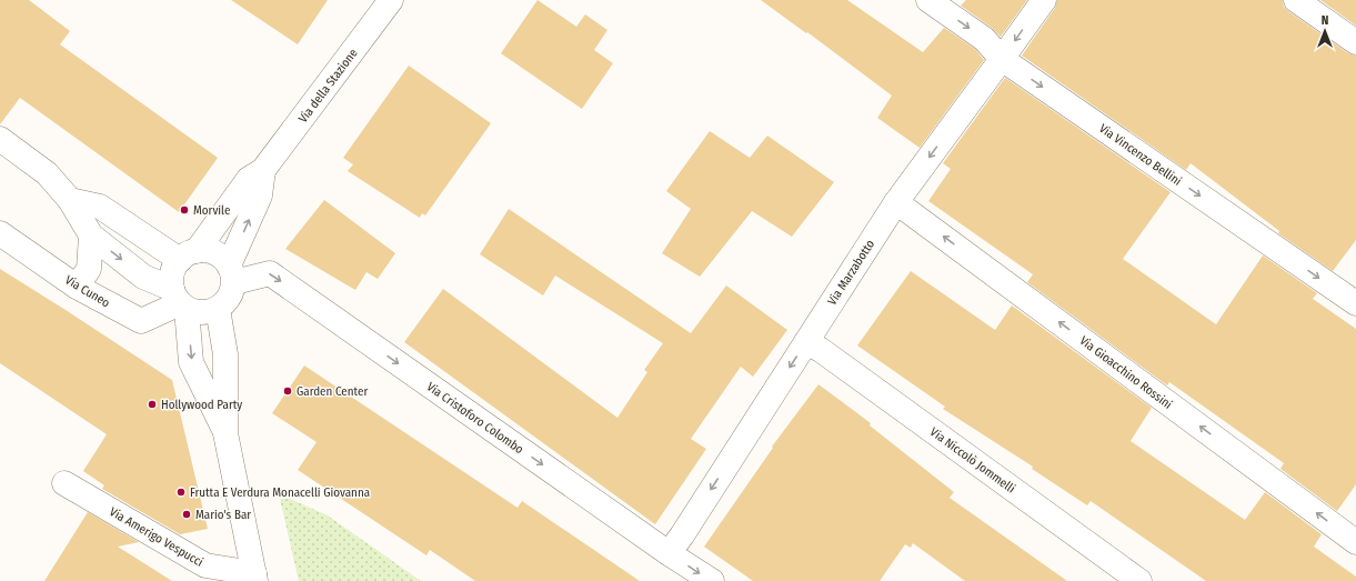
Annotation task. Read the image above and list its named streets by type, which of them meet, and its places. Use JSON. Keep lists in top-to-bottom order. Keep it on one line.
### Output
{"streets":{"street":["Via della Stazione","Via Vincenzo Bellini","Via Marzabotto","Via Cuneo","Via Gioacchino Rossini","Via Cristoforo Colombo","Via Niccolò Jommelli","Via Amerigo Vespucci"]},"crossings":[["Via della Stazione","Via Cuneo"],["Via della Stazione","Via Cristoforo Colombo"],["Via Vincenzo Bellini","Via Marzabotto"],["Via Marzabotto","Via Gioacchino Rossini"],["Via Marzabotto","Via Cristoforo Colombo"],["Via Marzabotto","Via Niccolò Jommelli"],["Via Cuneo","Via Cristoforo Colombo"]],"one_way":["Via Vincenzo Bellini","Via Marzabotto","Via Gioacchino Rossini","Via Cristoforo Colombo"],"places":["Morvile","Garden Center","Hollywood Party","Frutta E Verdura Monacelli Giovanna","Mario's Bar"],"north":"top"}
